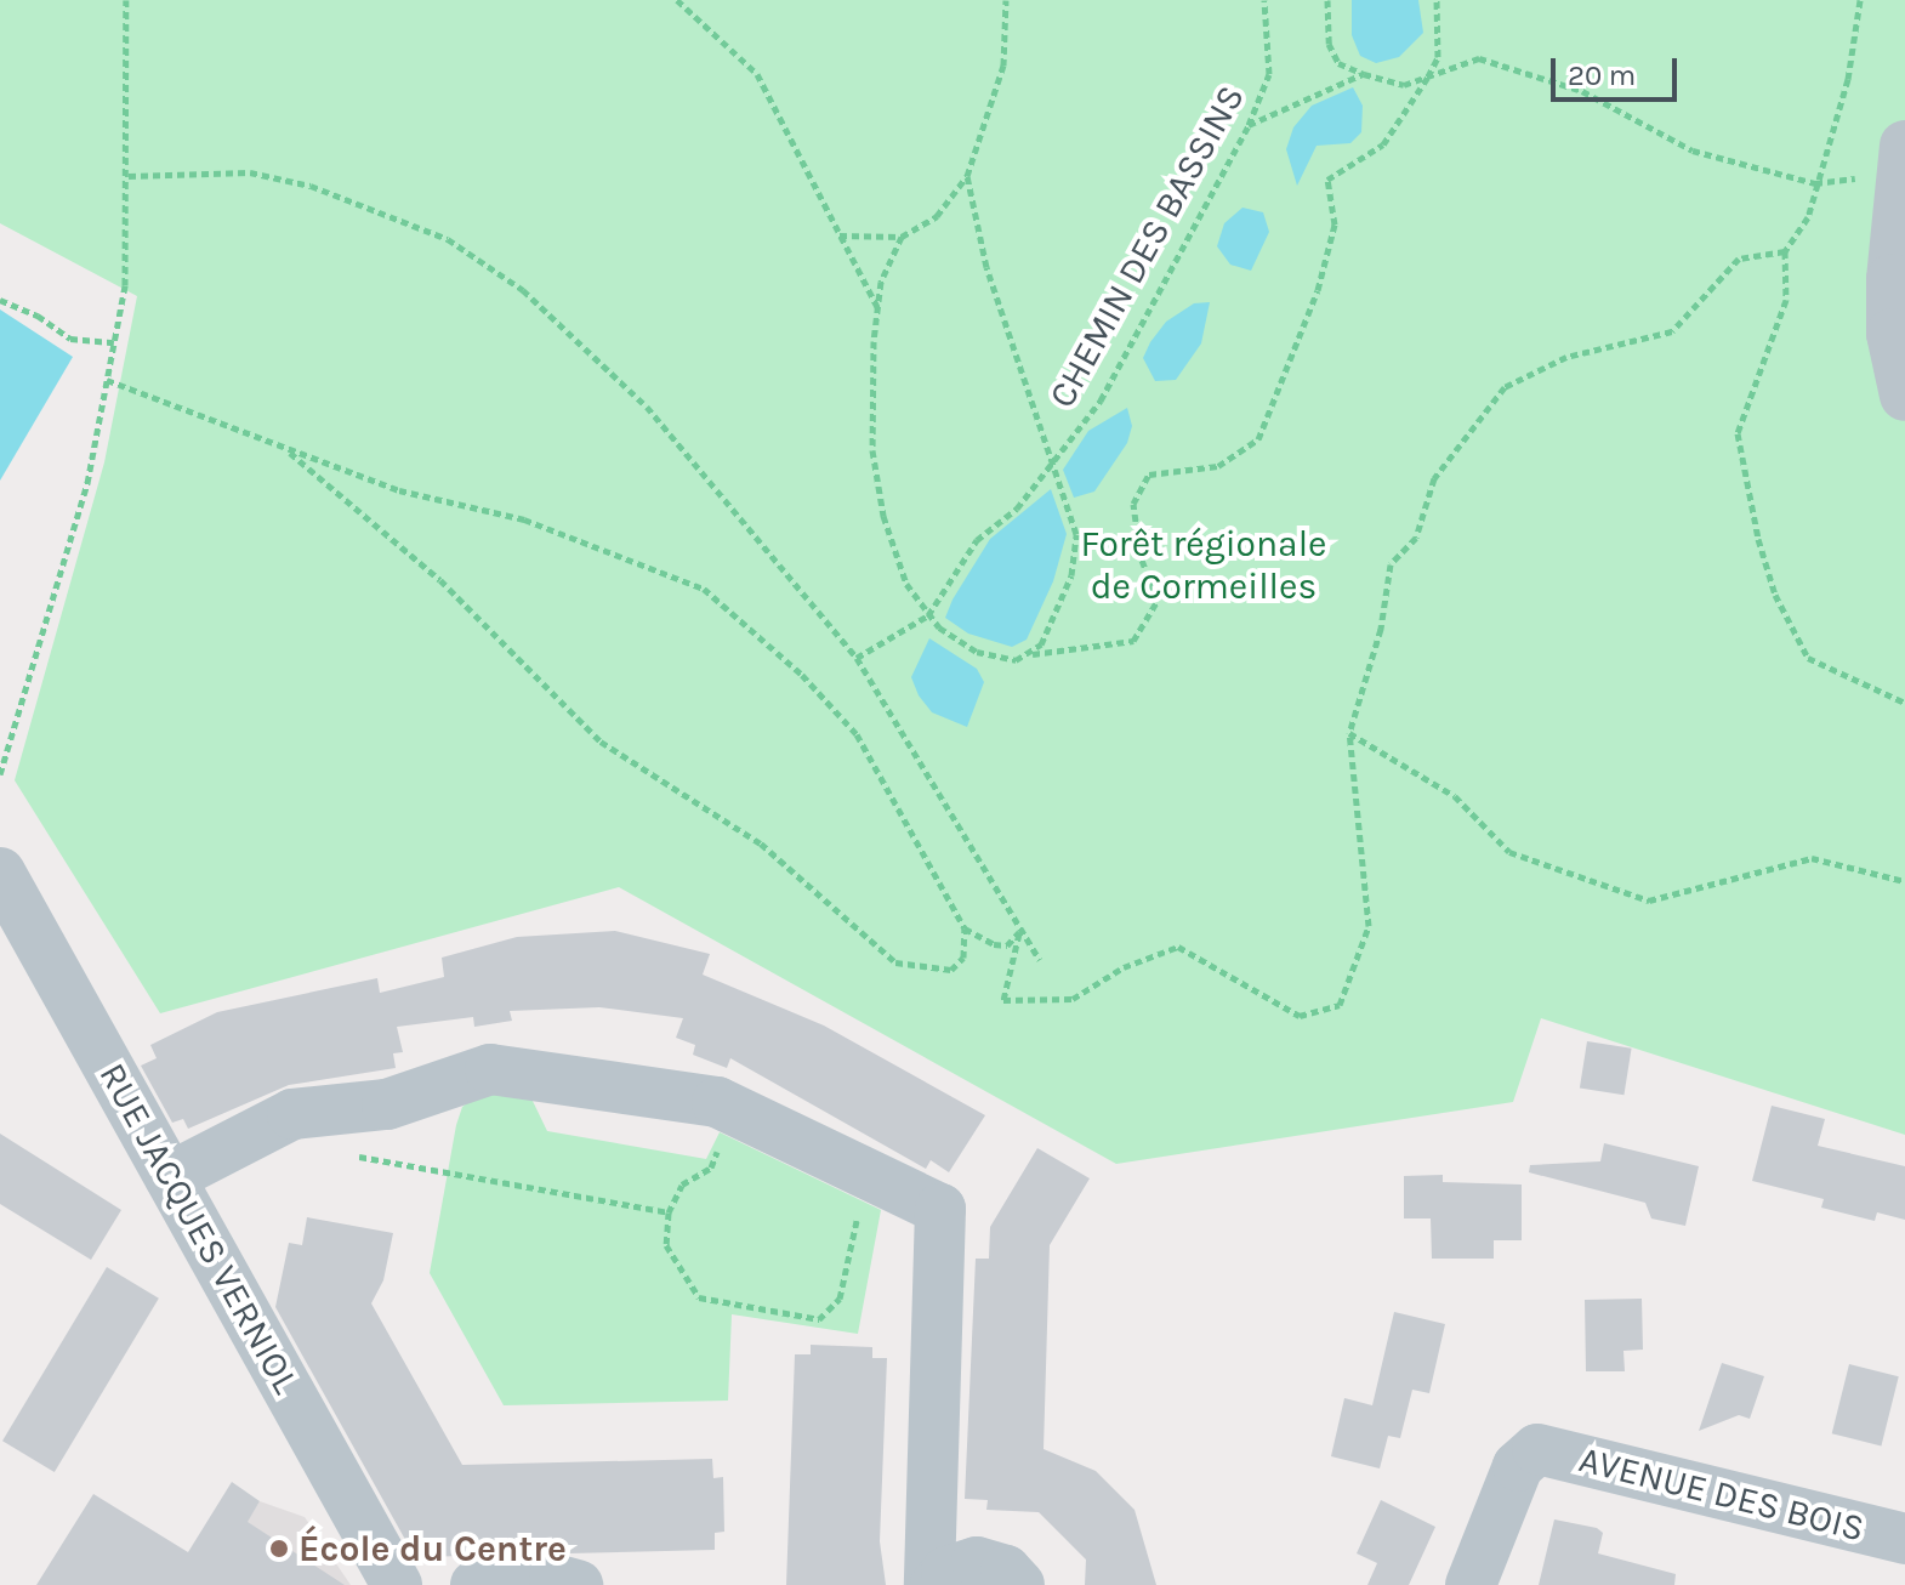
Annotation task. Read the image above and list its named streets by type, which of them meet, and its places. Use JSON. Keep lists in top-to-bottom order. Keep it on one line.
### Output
{"streets":{"street":["RUE JACQUES VERNIOL","AVENUE DES BOIS"],"path":["CHEMIN DES BASSINS"]},"parks":["Forêt régionale de Cormeilles"],"places":["École du Centre"],"scale_bar":"20 m"}
